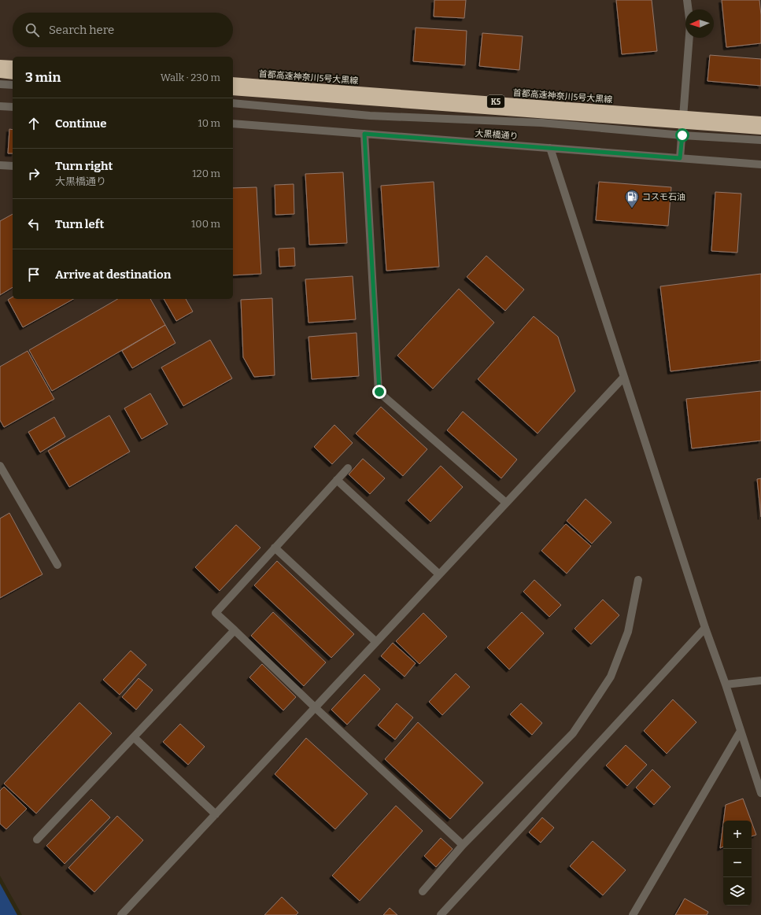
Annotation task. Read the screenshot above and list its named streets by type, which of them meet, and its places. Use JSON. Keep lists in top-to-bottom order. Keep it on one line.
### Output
{"streets":{"highway":["首都高速神奈川5号大黒線","K5"],"street":["大黒橋通り"]},"places":{"fuel station":["コスモ石油"]},"north":"left","page":{"search":"Search here","heading":["3 min","Walk · 230 m"],"list":[["Continue","10 m"],["Turn right","大黒橋通り","120 m"],["Turn left","100 m"],"Arrive at destination"],"map_buttons":["+","−"]}}
